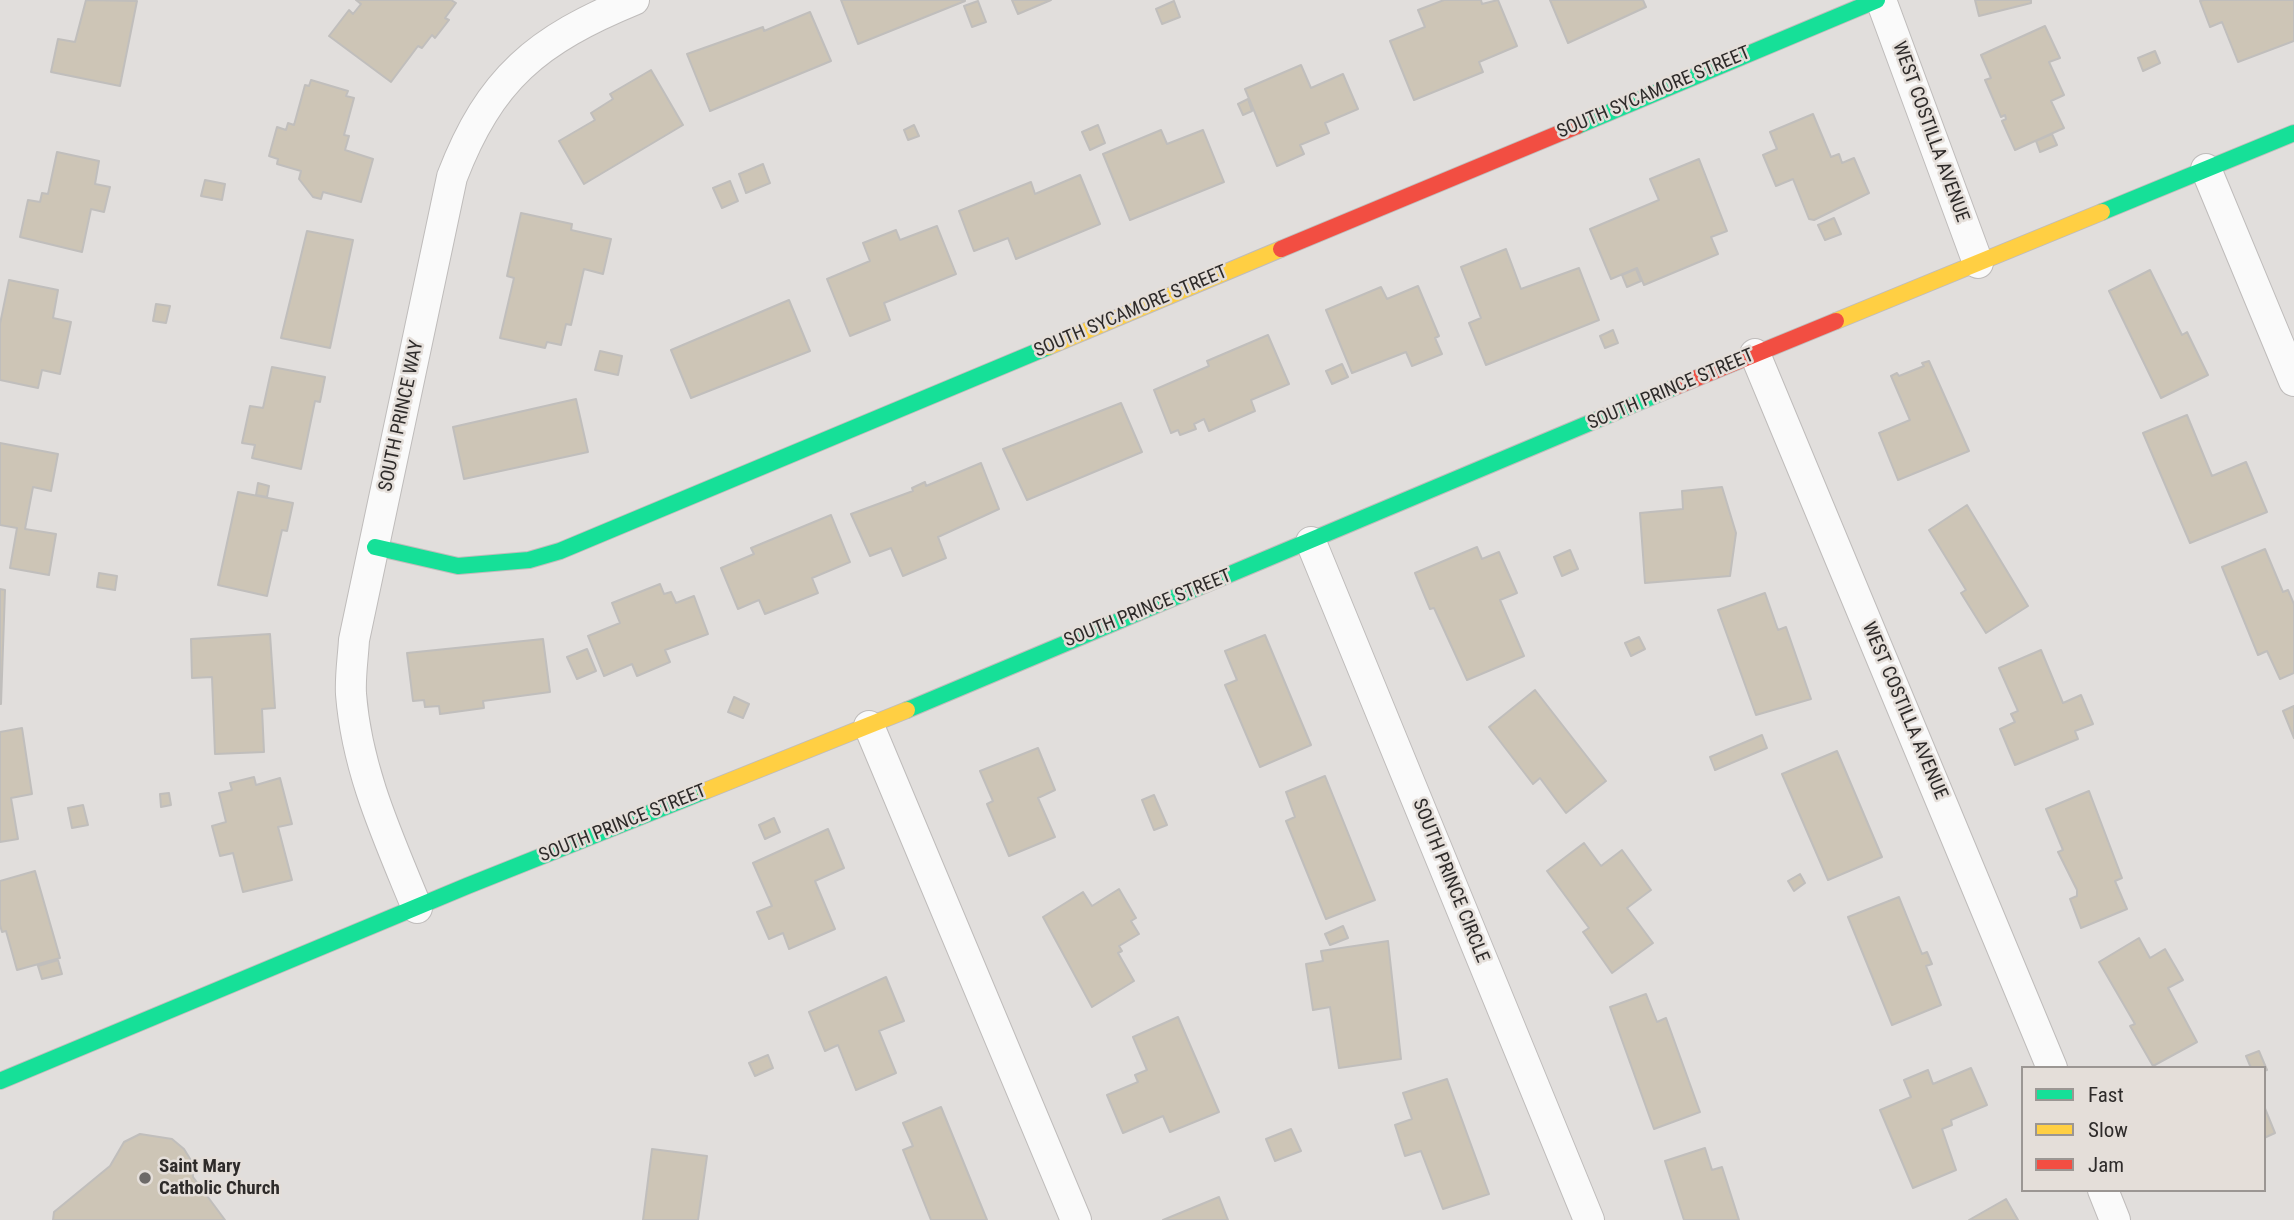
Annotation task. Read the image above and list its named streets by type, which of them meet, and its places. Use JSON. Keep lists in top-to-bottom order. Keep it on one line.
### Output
{"streets":{"street":["SOUTH SYCAMORE STREET","WEST COSTILLA AVENUE","SOUTH PRINCE STREET","SOUTH PRINCE WAY","SOUTH PRINCE CIRCLE"]},"crossings":[["SOUTH SYCAMORE STREET","WEST COSTILLA AVENUE"],["SOUTH SYCAMORE STREET","SOUTH PRINCE WAY"],["WEST COSTILLA AVENUE","SOUTH PRINCE STREET"],["SOUTH PRINCE STREET","SOUTH PRINCE WAY"],["SOUTH PRINCE STREET","SOUTH PRINCE CIRCLE"]],"places":["Saint Mary Catholic Church"],"legend":["Fast","Slow","Jam"]}
